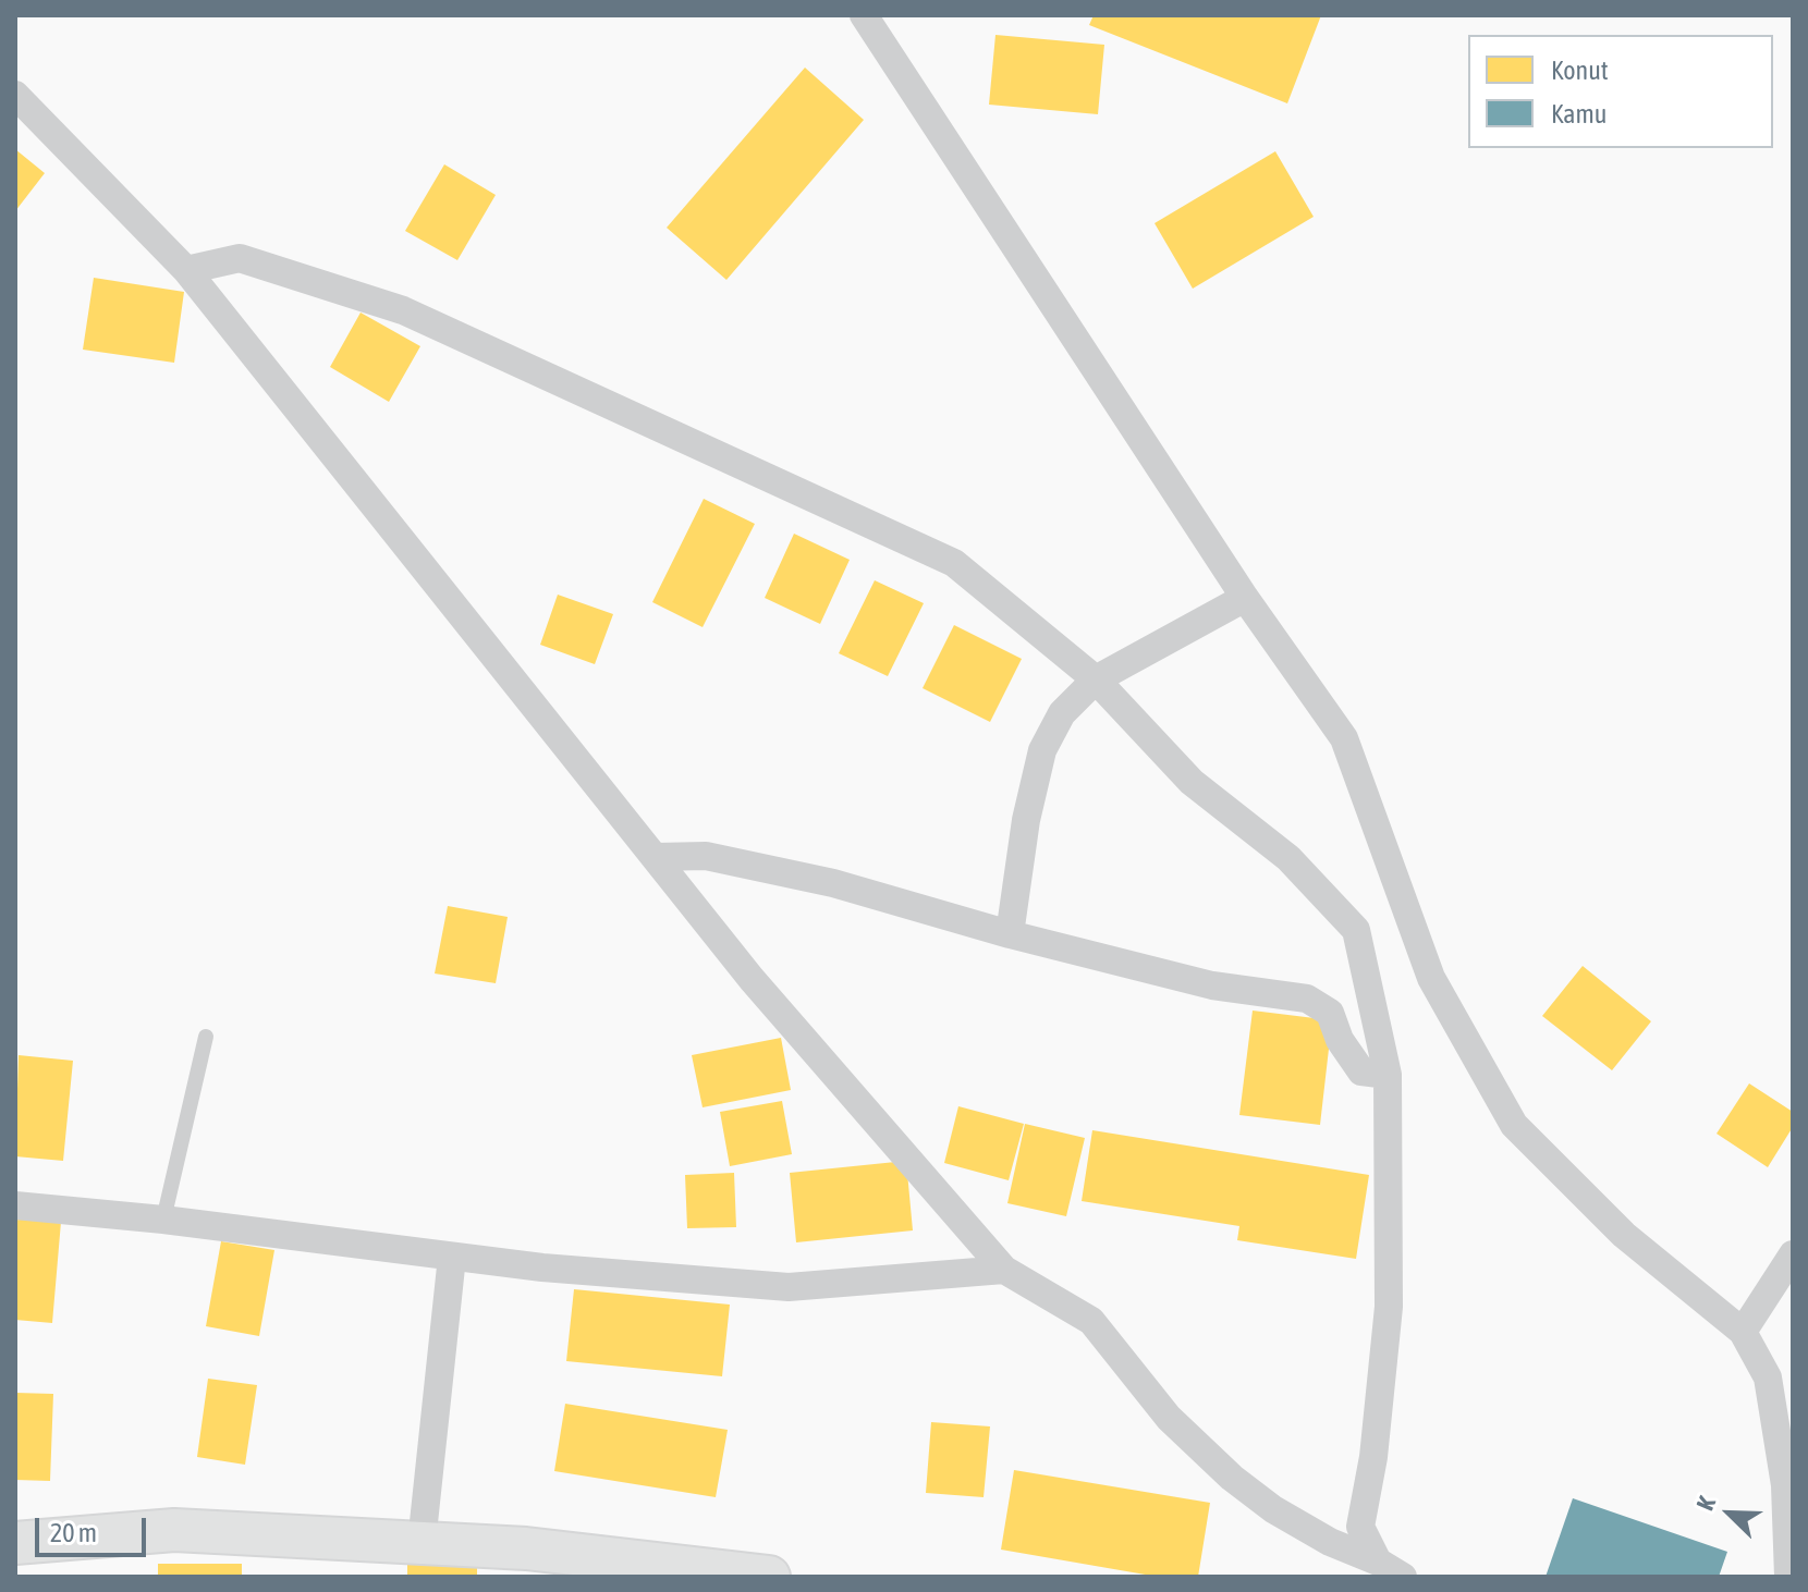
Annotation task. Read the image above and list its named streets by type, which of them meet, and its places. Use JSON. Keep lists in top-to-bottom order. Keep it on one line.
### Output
{"legend":["Konut","Kamu"],"scale_bar":"20 m","north":"top left"}
